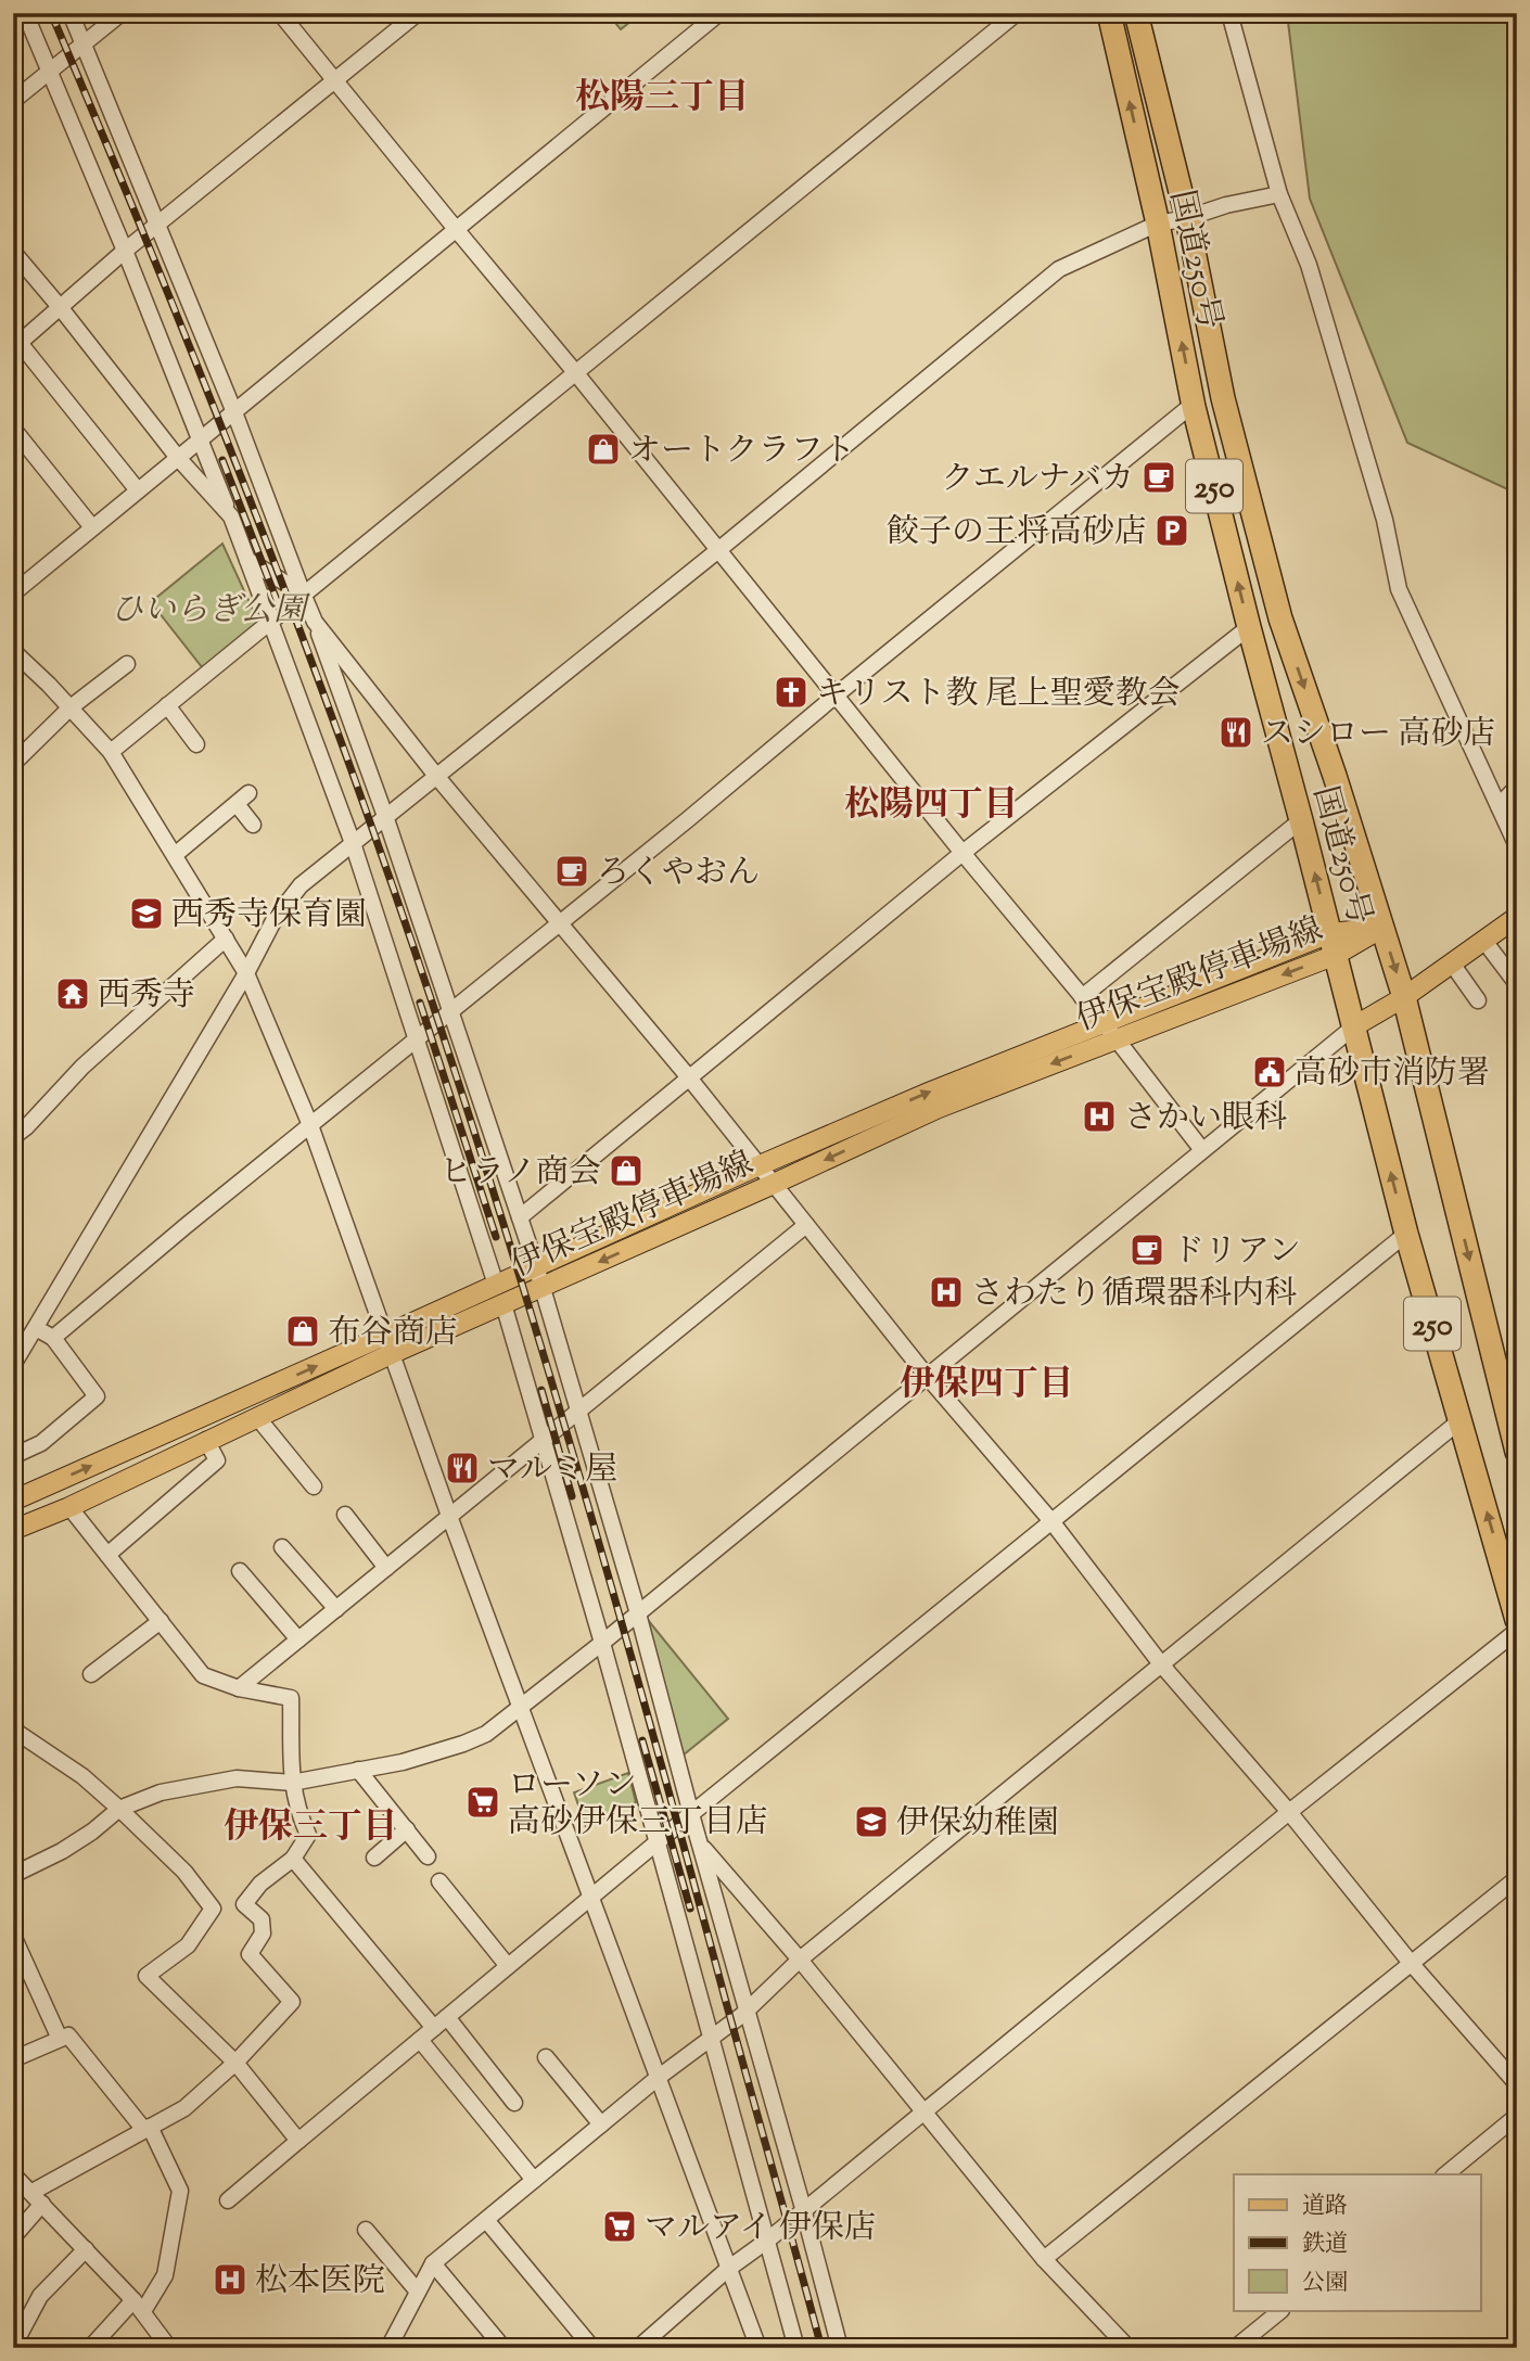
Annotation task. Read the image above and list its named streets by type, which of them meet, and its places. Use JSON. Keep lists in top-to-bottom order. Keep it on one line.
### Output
{"streets":{"highway":["国道250号","250"],"main road":["伊保宝殿停車場線"]},"crossings":[["国道250号","伊保宝殿停車場線"]],"districts":["松陽三丁目","松陽四丁目","伊保四丁目","伊保三丁目"],"parks":["ひいらぎ公園"],"places":{"shop":["オートクラフト","ヒラノ商会","布谷商店"],"cafe":["クエルナバカ","ろくやおん","ドリアン"],"parking":["餃子の王将高砂店"],"church":["キリスト教 尾上聖愛教会"],"restaurant":["スシロー 高砂店","マルミ屋"],"school or university":["西秀寺保育園","伊保幼稚園"],"temple":["西秀寺"],"public building":["高砂市消防署"],"hospital":["さかい眼科","さわたり循環器科内科","松本医院"],"supermarket":["ローソン 高砂伊保三丁目店","マルアイ 伊保店"]},"legend":["道路","鉄道","公園"]}
